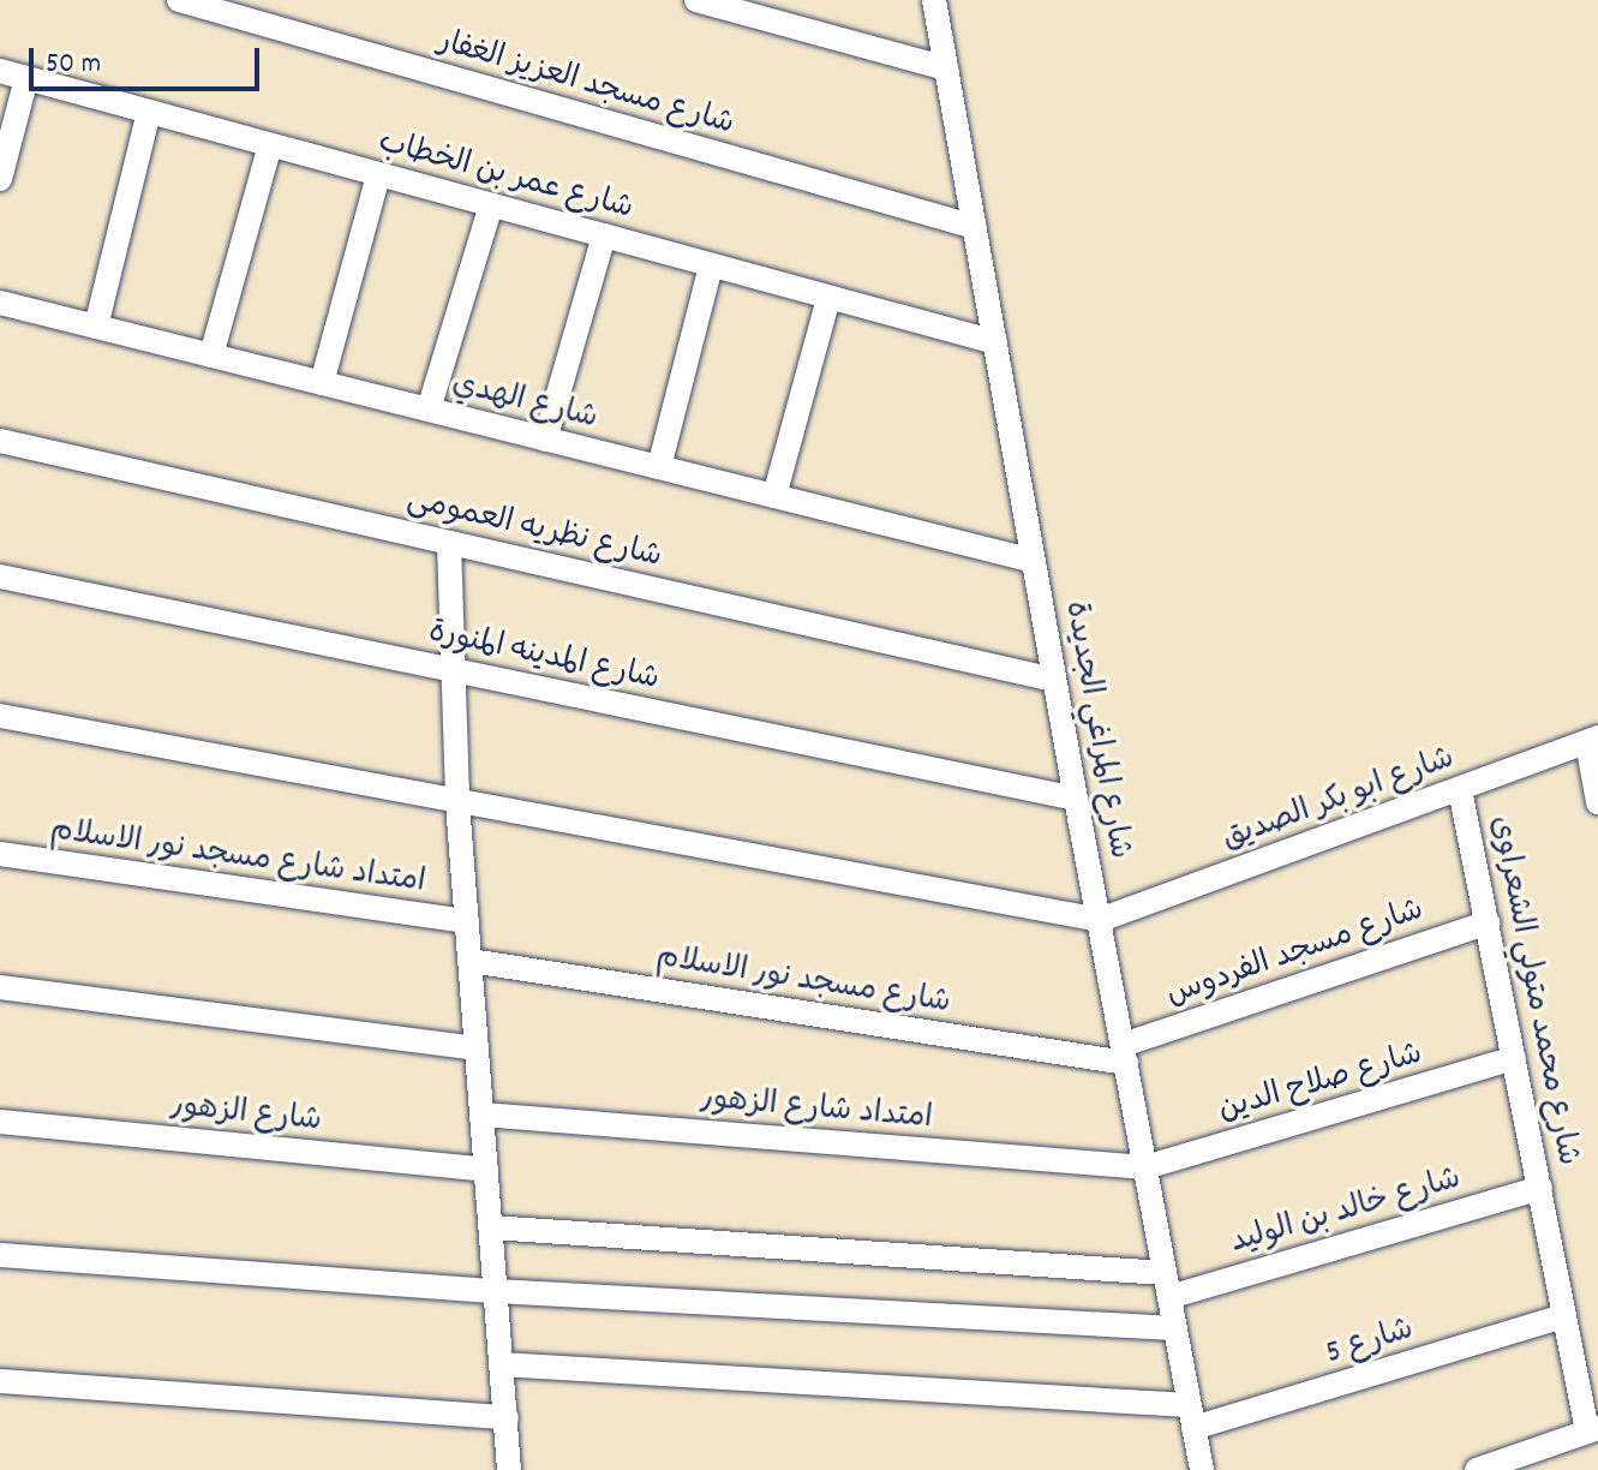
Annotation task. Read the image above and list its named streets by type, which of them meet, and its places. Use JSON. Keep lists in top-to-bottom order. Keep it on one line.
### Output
{"streets":{"street":["شارع مسجد العزيز الغفار","شارع عمر بن الخطاب","شارع الهدي","شارع نظريه العمومى","شارع المدينه المنورة","شارع المراغي الجديدة","شارع ابو بكر الصديق","امتداد شارع مسجد نور الاسلام","شارع مسجد الفردوس","شارع مسجد نور الاسلام","شارع محمد متولي الشعراوى","شارع صلاح الدين","امتداد شارع الزهور","شارع الزهور","شارع خالد بن الوليد","شارع 5"]},"crossings":[["شارع مسجد العزيز الغفار","شارع المراغي الجديدة"],["شارع عمر بن الخطاب","شارع المراغي الجديدة"],["شارع الهدي","شارع المراغي الجديدة"],["شارع نظريه العمومى","شارع المراغي الجديدة"],["شارع المدينه المنورة","شارع المراغي الجديدة"],["شارع المراغي الجديدة","شارع ابو بكر الصديق"],["شارع المراغي الجديدة","شارع مسجد الفردوس"],["شارع المراغي الجديدة","شارع مسجد نور الاسلام"],["شارع المراغي الجديدة","شارع صلاح الدين"],["شارع المراغي الجديدة","امتداد شارع الزهور"],["شارع المراغي الجديدة","شارع خالد بن الوليد"],["شارع المراغي الجديدة","شارع 5"],["شارع ابو بكر الصديق","شارع محمد متولي الشعراوى"],["شارع مسجد الفردوس","شارع مسجد نور الاسلام"],["شارع مسجد الفردوس","شارع محمد متولي الشعراوى"],["شارع محمد متولي الشعراوى","شارع صلاح الدين"],["شارع محمد متولي الشعراوى","شارع خالد بن الوليد"],["شارع محمد متولي الشعراوى","شارع 5"],["شارع صلاح الدين","امتداد شارع الزهور"]],"scale_bar":"50 m"}
